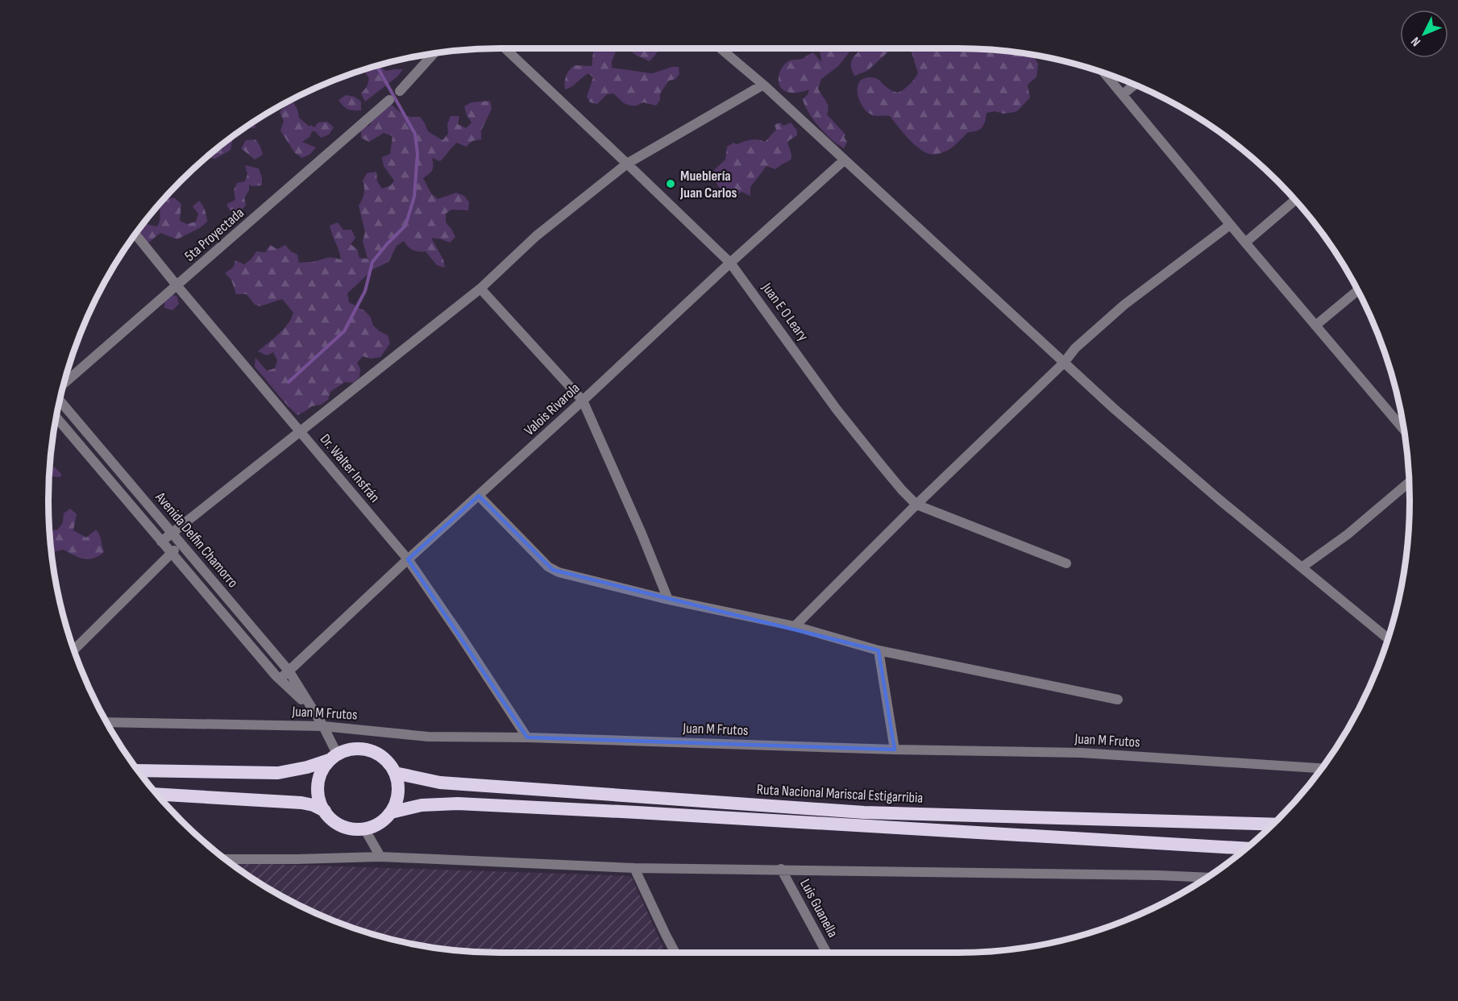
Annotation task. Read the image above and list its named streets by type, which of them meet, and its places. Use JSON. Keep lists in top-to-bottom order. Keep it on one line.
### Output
{"streets":{"highway":["Ruta Nacional Mariscal Estigarribia"],"street":["5ta Proyectada","Juan E O Leary","Valois Rivarola","Dr. Walter Insfrán","Avenida Delfin Chamorro","Juan M Frutos","Luis Guanella"]},"crossings":[["5ta Proyectada","Dr. Walter Insfrán"],["Juan E O Leary","Valois Rivarola"],["Valois Rivarola","Dr. Walter Insfrán"],["Valois Rivarola","Avenida Delfin Chamorro"],["Dr. Walter Insfrán","Juan M Frutos"],["Avenida Delfin Chamorro","Juan M Frutos"],["Avenida Delfin Chamorro","Ruta Nacional Mariscal Estigarribia"]],"places":["Mueblería Juan Carlos"],"north":"bottom left"}
